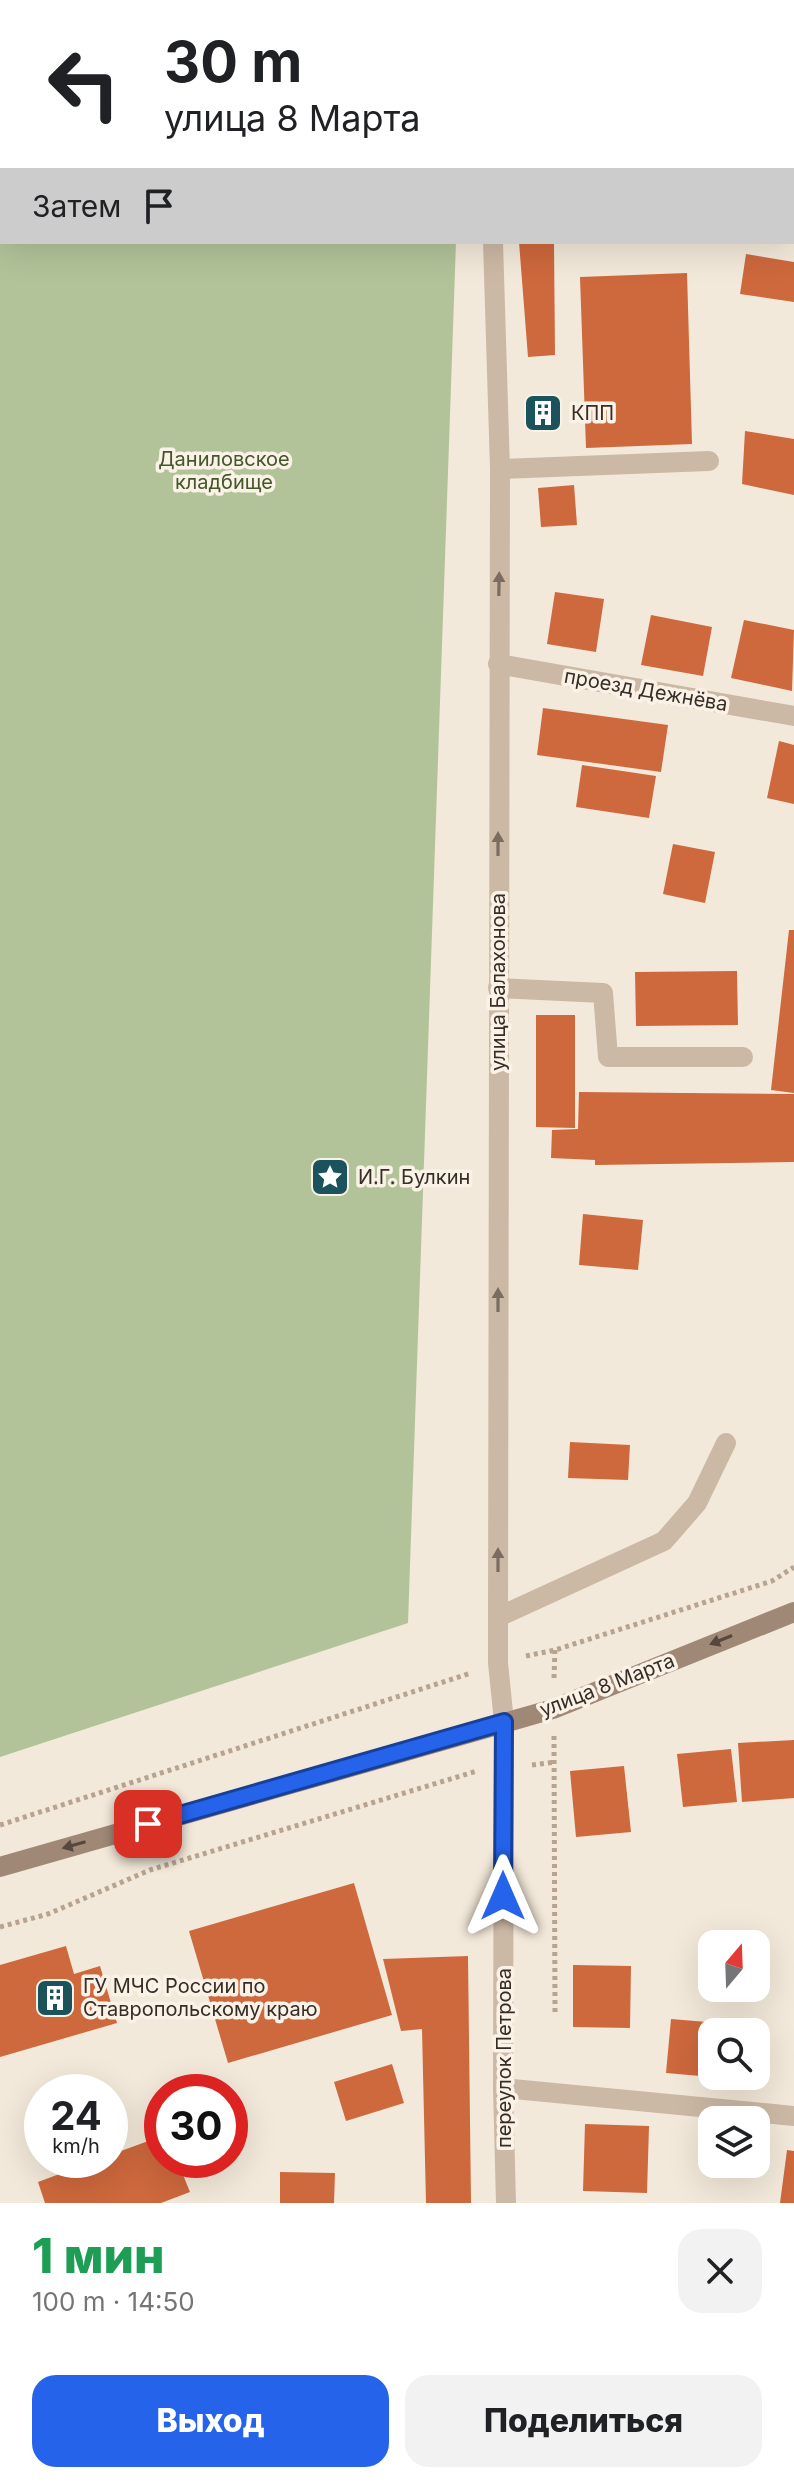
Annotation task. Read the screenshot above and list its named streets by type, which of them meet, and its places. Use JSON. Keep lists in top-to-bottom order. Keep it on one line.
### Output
{"streets":{"street":["проезд Дежнёва","улица Балахонова","улица 8 Марта","переулок Петрова"]},"crossings":[["проезд Дежнёва","улица Балахонова"],["улица Балахонова","улица 8 Марта"],["улица Балахонова","переулок Петрова"],["улица 8 Марта","переулок Петрова"]],"one_way":["улица Балахонова"],"parks":["Даниловское кладбище"],"places":{"building":["КПП","ГУ МЧС России по Ставропольскому краю"],"place":["И.Г. Булкин"]},"north":"top","page":{"turn":["30 m","улица 8 Марта"],"then":"Затем","speed":"24 km/h","limit":"30","heading":["1 мин","100 m · 14:50"],"buttons":["Выход","Поделиться"]}}
